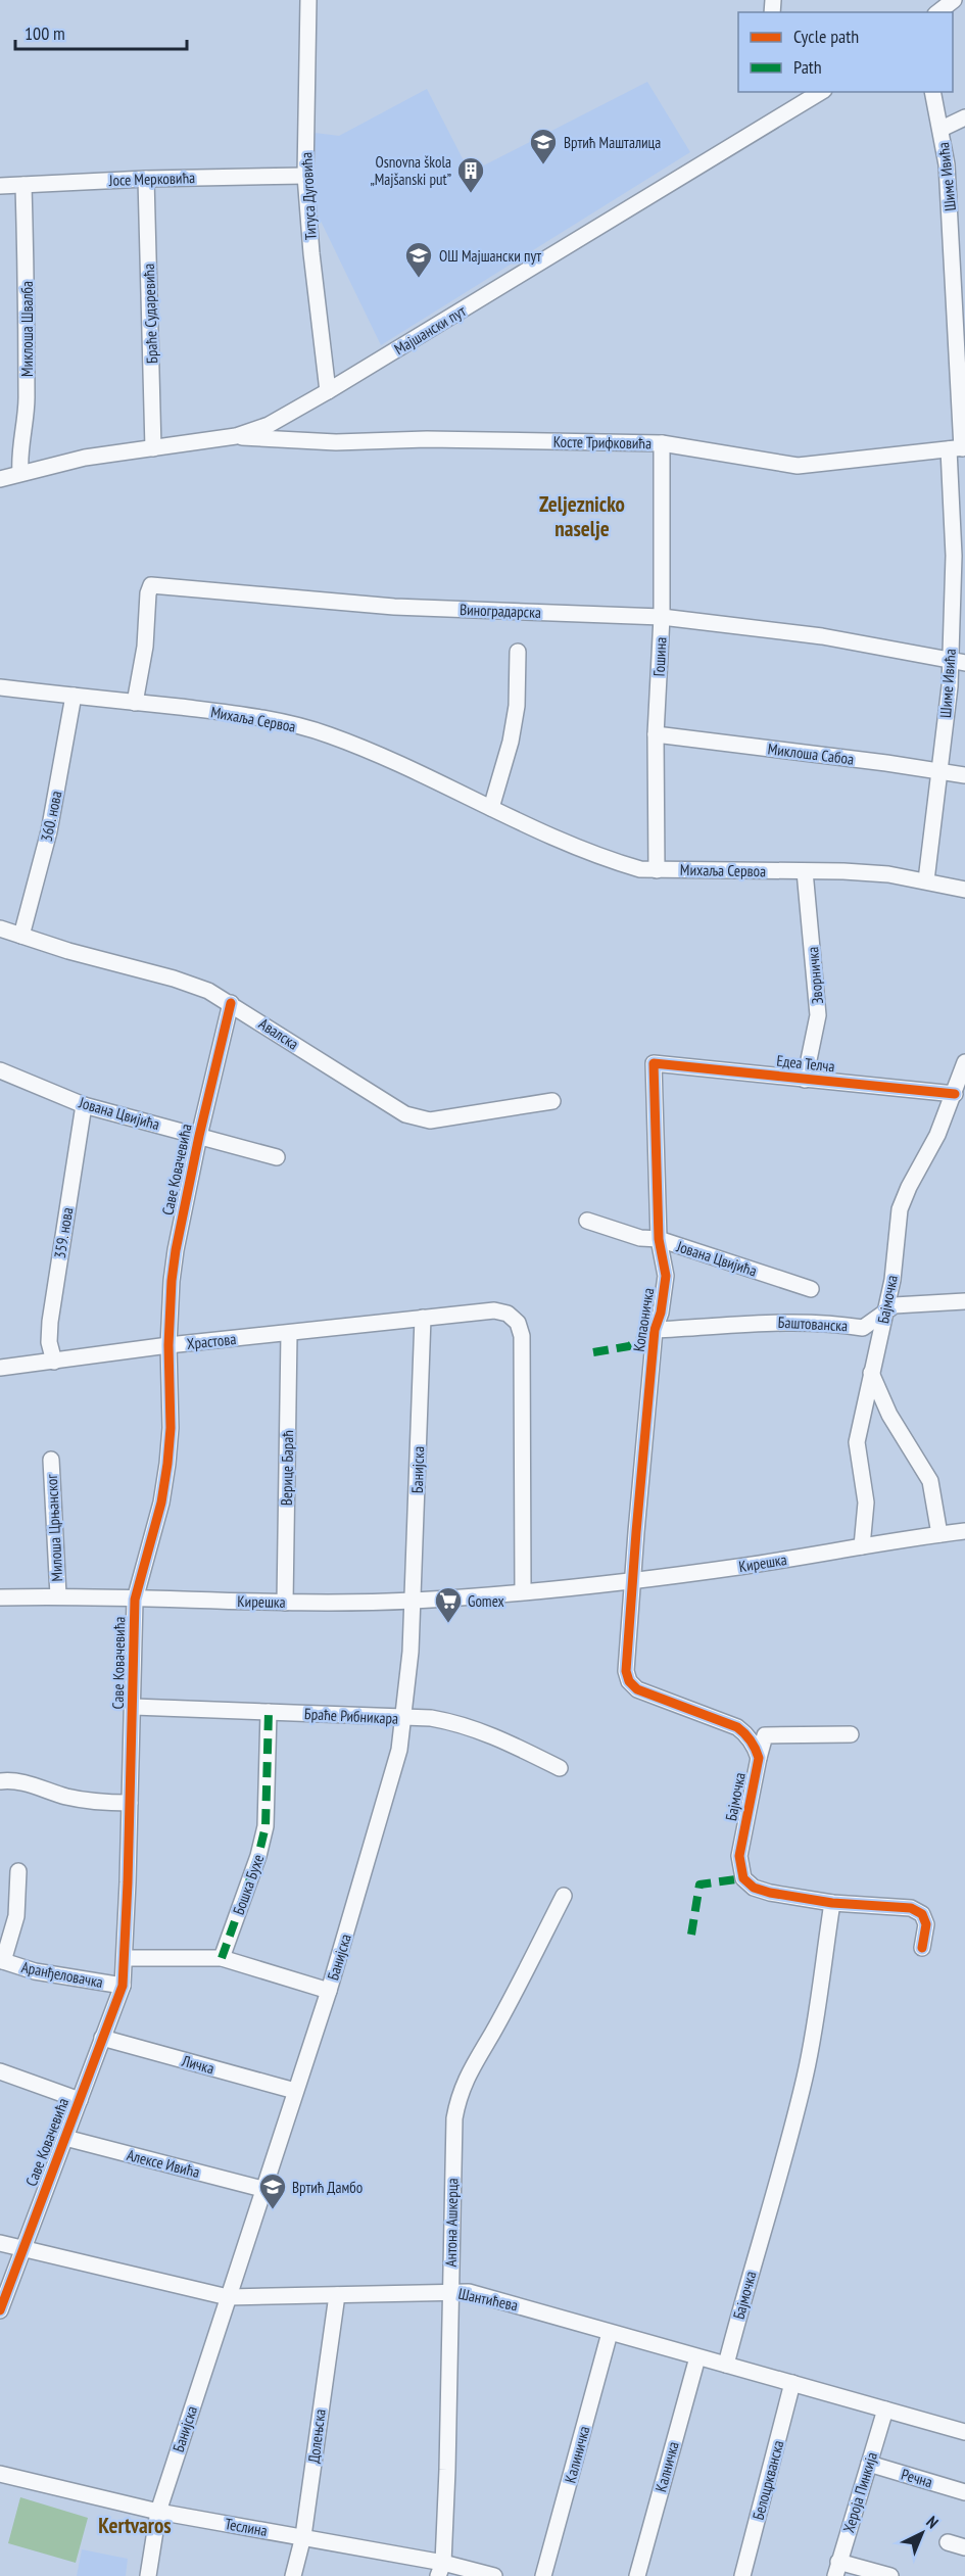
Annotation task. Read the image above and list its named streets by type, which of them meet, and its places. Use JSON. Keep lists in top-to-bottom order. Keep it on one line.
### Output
{"streets":{"street":["Шиме Ивића","Јосе Мерковића","Титуса Дуговића","Браће Сударевића","Миклоша Швалба","Мајшански пут","Косте Трифковића","Виноградарска","Гошина","Михаља Сервоа","Миклоша Сабоа","360. нова","Зворничка","Авалска","Едеа Телча","Јована Цвијића","Саве Ковачевића","359. нова","Бајмочка","Копаоничка","Баштованска","Храстова","Верице Бараћ","Банијска","Милоша Црњанског","Кирешка","Браће Рибникара","Бошка Бухе","Аранђеловачка","Личка","Алексе Ивића","Антона Ашкерца","Шантићева","Долењска","Калиничка","Калничка","Речна","Белоцркванска","Хероја Пинкија","Теслина"]},"crossings":[["Шиме Ивића","Косте Трифковића"],["Шиме Ивића","Виноградарска"],["Шиме Ивића","Михаља Сервоа"],["Шиме Ивића","Миклоша Сабоа"],["Јосе Мерковића","Титуса Дуговића"],["Јосе Мерковића","Браће Сударевића"],["Јосе Мерковића","Миклоша Швалба"],["Титуса Дуговића","Мајшански пут"],["Браће Сударевића","Мајшански пут"],["Миклоша Швалба","Мајшански пут"],["Мајшански пут","Косте Трифковића"],["Косте Трифковића","Гошина"],["Виноградарска","Гошина"],["Виноградарска","Михаља Сервоа"],["Гошина","Михаља Сервоа"],["Гошина","Миклоша Сабоа"],["Михаља Сервоа","360. нова"],["Михаља Сервоа","Зворничка"],["360. нова","Авалска"],["Зворничка","Едеа Телча"],["Авалска","Саве Ковачевића"],["Едеа Телча","Бајмочка"],["Едеа Телча","Копаоничка"],["Јована Цвијића","Саве Ковачевића"],["Јована Цвијића","359. нова"],["Јована Цвијића","Копаоничка"],["Саве Ковачевића","Храстова"],["Саве Ковачевића","Кирешка"],["Саве Ковачевића","Браће Рибникара"],["Саве Ковачевића","Аранђеловачка"],["Саве Ковачевића","Личка"],["Саве Ковачевића","Алексе Ивића"],["Саве Ковачевића","Шантићева"],["359. нова","Храстова"],["Бајмочка","Баштованска"],["Бајмочка","Кирешка"],["Бајмочка","Шантићева"],["Копаоничка","Баштованска"],["Копаоничка","Кирешка"],["Храстова","Верице Бараћ"],["Храстова","Банијска"],["Верице Бараћ","Кирешка"],["Банијска","Кирешка"],["Банијска","Браће Рибникара"],["Банијска","Личка"],["Банијска","Алексе Ивића"],["Банијска","Шантићева"],["Банијска","Теслина"],["Милоша Црњанског","Кирешка"],["Браће Рибникара","Бошка Бухе"],["Антона Ашкерца","Шантићева"],["Антона Ашкерца","Теслина"],["Шантићева","Долењска"],["Шантићева","Калиничка"],["Шантићева","Калничка"],["Шантићева","Белоцркванска"],["Шантићева","Хероја Пинкија"],["Долењска","Теслина"],["Речна","Хероја Пинкија"]],"districts":["Zeljeznicko naselje","Kertvaros"],"places":{"school or university":["Вртић Машталица","ОШ Мајшански пут","Вртић Дамбо"],"building":["Osnovna škola „Majšanski put”"],"supermarket":["Gomex"]},"legend":["Cycle path","Path"],"scale_bar":"100 m","north":"top right"}
